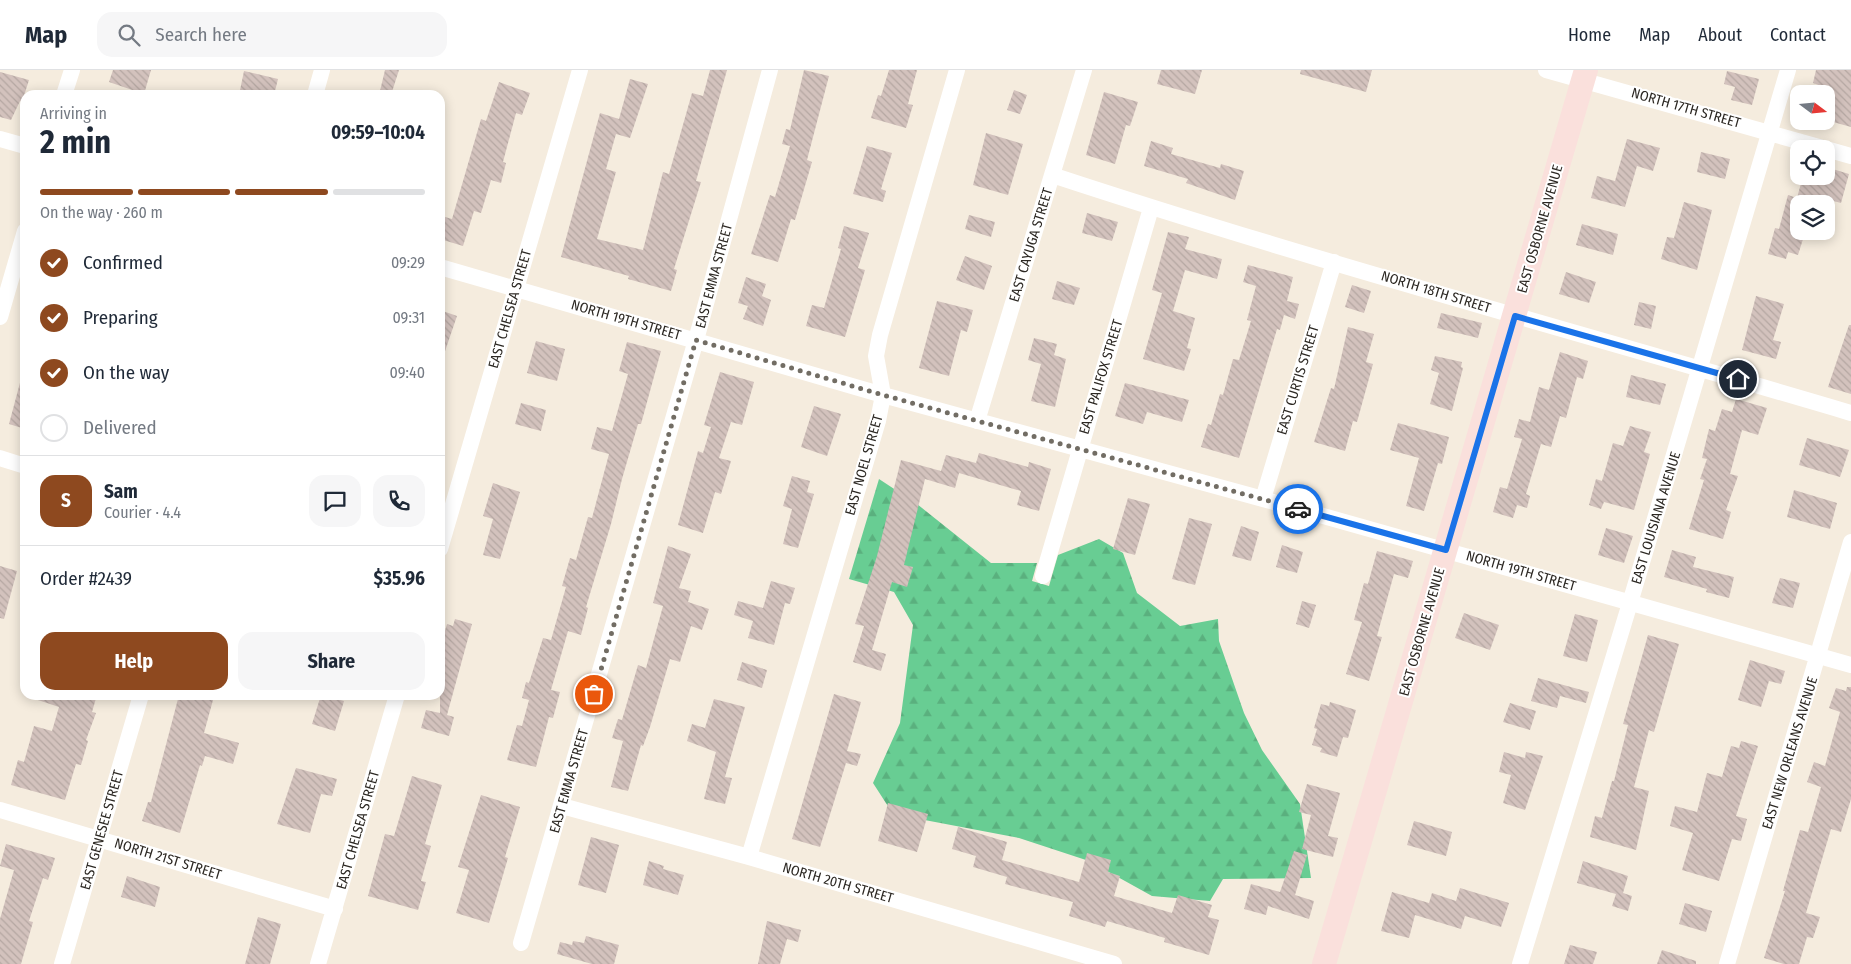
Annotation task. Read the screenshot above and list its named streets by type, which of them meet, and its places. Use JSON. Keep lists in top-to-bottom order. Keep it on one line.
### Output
{"streets":{"street":["NORTH 17TH STREET","EAST OSBORNE AVENUE","EAST CAYUGA STREET","EAST EMMA STREET","NORTH 18TH STREET","EAST CHELSEA STREET","NORTH 19TH STREET","EAST PALIFOX STREET","EAST CURTIS STREET","EAST NOEL STREET","EAST LOUISIANA AVENUE","EAST NEW ORLEANS AVENUE","EAST GENESEE STREET","NORTH 21ST STREET","NORTH 20TH STREET"]},"crossings":[["NORTH 17TH STREET","EAST OSBORNE AVENUE"],["NORTH 17TH STREET","EAST LOUISIANA AVENUE"],["EAST OSBORNE AVENUE","NORTH 18TH STREET"],["EAST OSBORNE AVENUE","NORTH 19TH STREET"],["EAST CAYUGA STREET","NORTH 18TH STREET"],["EAST CAYUGA STREET","NORTH 19TH STREET"],["EAST EMMA STREET","NORTH 19TH STREET"],["EAST EMMA STREET","NORTH 20TH STREET"],["NORTH 18TH STREET","EAST PALIFOX STREET"],["NORTH 18TH STREET","EAST CURTIS STREET"],["NORTH 18TH STREET","EAST LOUISIANA AVENUE"],["EAST CHELSEA STREET","NORTH 19TH STREET"],["EAST CHELSEA STREET","NORTH 21ST STREET"],["NORTH 19TH STREET","EAST PALIFOX STREET"],["NORTH 19TH STREET","EAST CURTIS STREET"],["NORTH 19TH STREET","EAST NOEL STREET"],["NORTH 19TH STREET","EAST LOUISIANA AVENUE"],["NORTH 19TH STREET","EAST NEW ORLEANS AVENUE"],["EAST NOEL STREET","NORTH 20TH STREET"],["EAST GENESEE STREET","NORTH 21ST STREET"]],"north":"right","page":{"header":"Map","search":"Search here","nav":["Home","Map","About","Contact"],"heading":["2 min","Arriving in","09:59–10:04"],"panel":["Sam","Courier · 4.4","Order #2439","$35.96"],"bar":"On the way · 260 m","list":[["Confirmed","09:29"],["Preparing","09:31"],["On the way","09:40"],"Delivered"],"round":"S","buttons":["Help","Share"]}}
